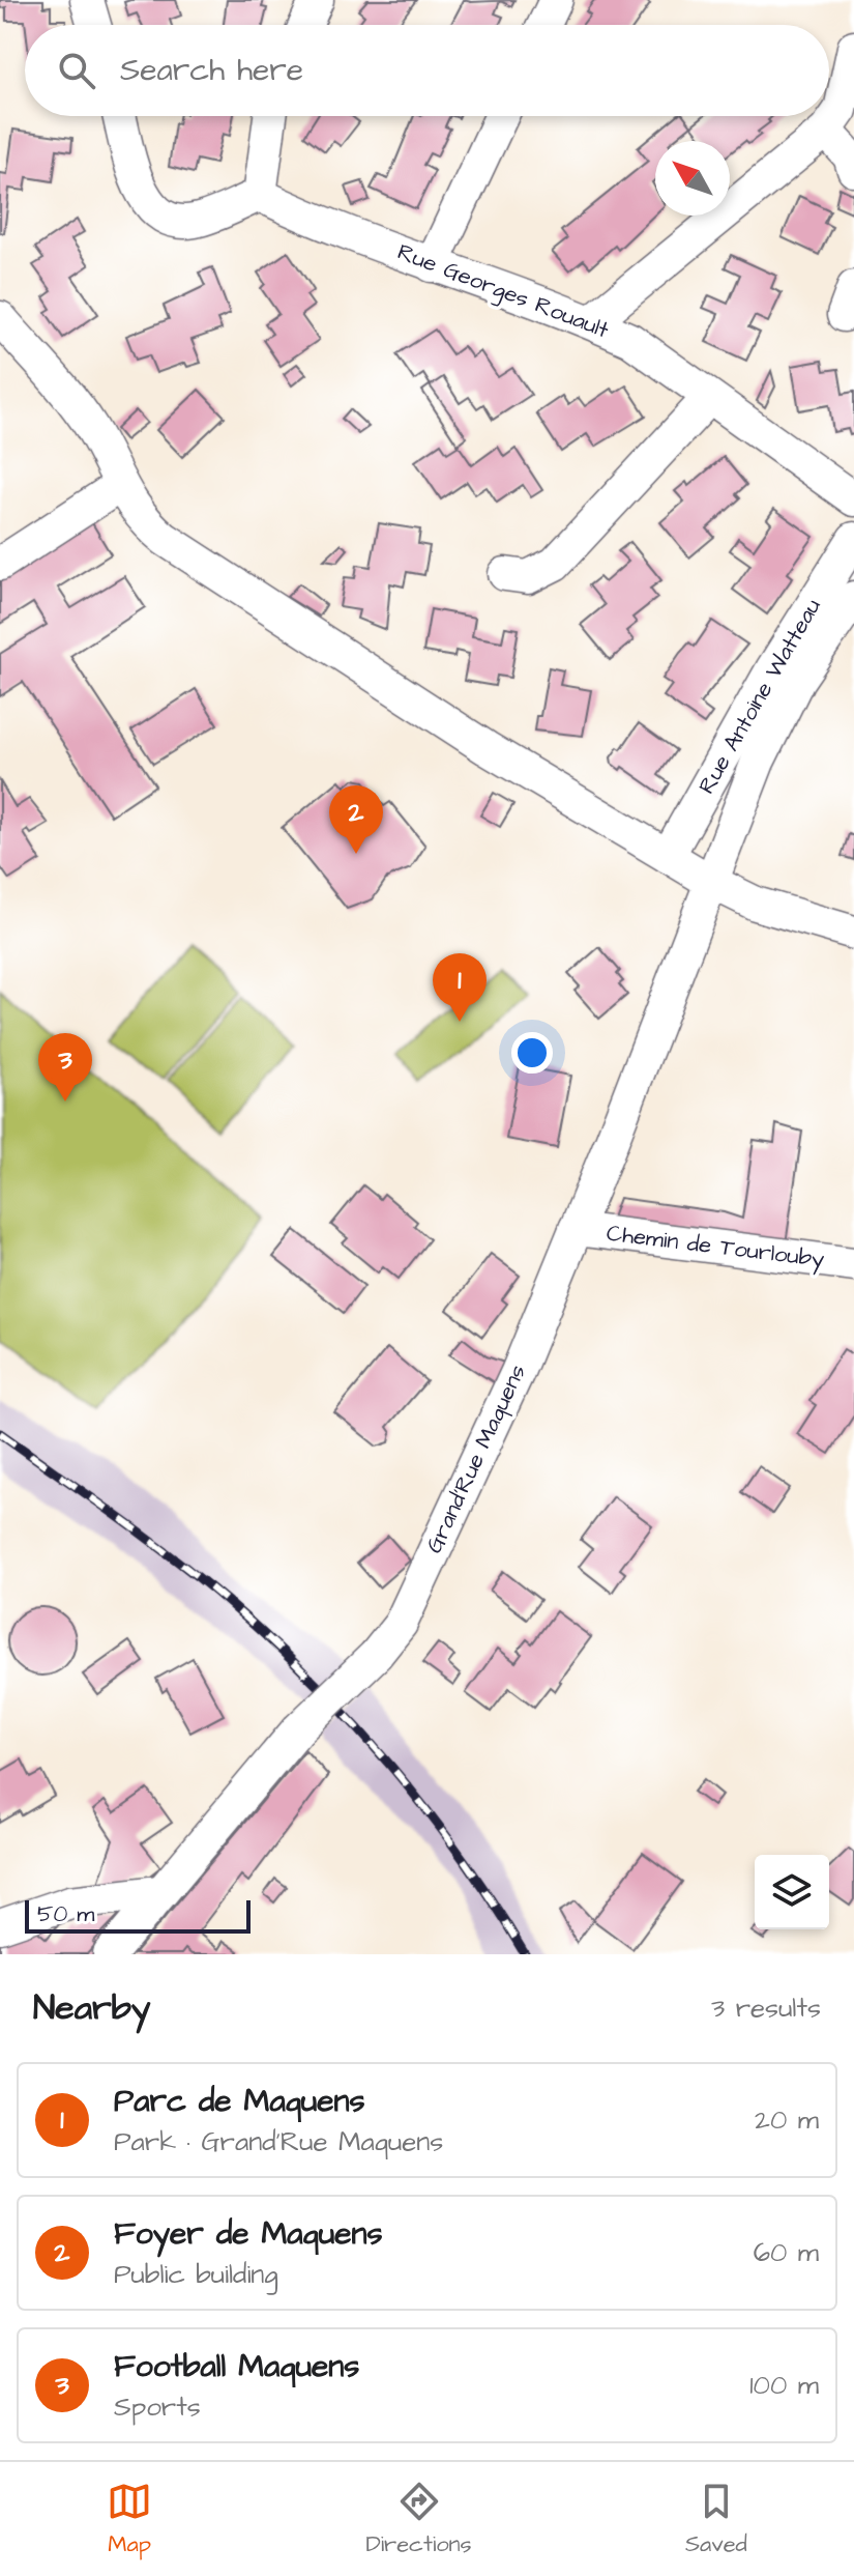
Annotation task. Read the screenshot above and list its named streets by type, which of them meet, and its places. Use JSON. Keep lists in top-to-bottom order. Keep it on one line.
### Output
{"streets":{"street":["Rue Georges Rouault","Rue Antoine Watteau","Chemin de Tourlouby","Grand'Rue Maquens"]},"crossings":[["Rue Antoine Watteau","Grand'Rue Maquens"],["Chemin de Tourlouby","Grand'Rue Maquens"]],"scale_bar":"50 m","north":"top left","page":{"search":"Search here","pins":["2","1","3"],"scale":"50 m","heading":["Nearby","3 results"],"list":[{"mark":"1","name":"Parc de Maquens","note":"Park · Grand'Rue Maquens","value":"20 m"},{"mark":"2","name":"Foyer de Maquens","note":"Public building","value":"60 m"},{"mark":"3","name":"Football Maquens","note":"Sports","value":"100 m"}],"nav":["Map","Directions","Saved"]}}
